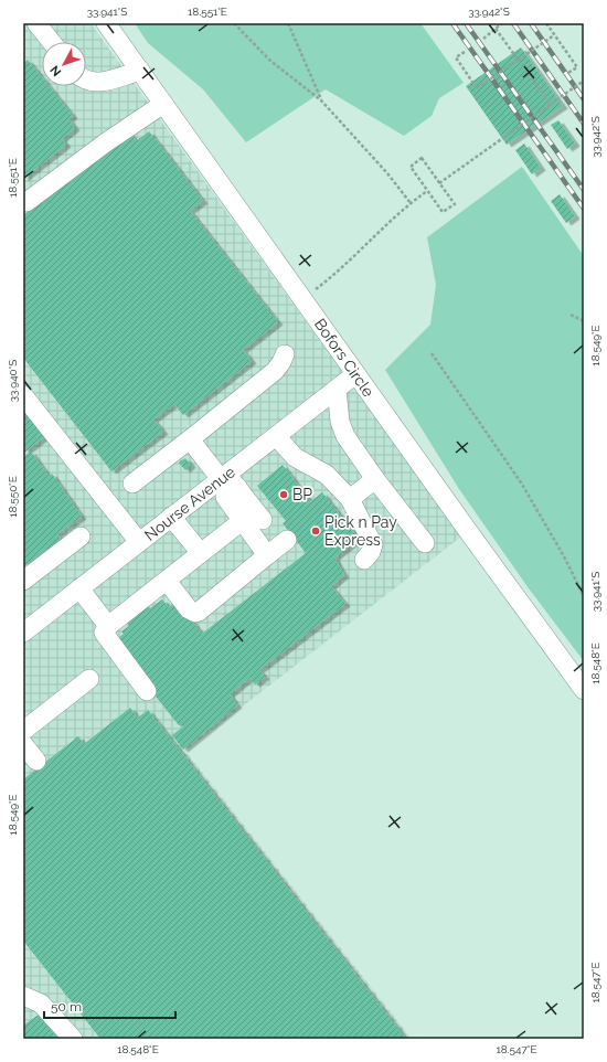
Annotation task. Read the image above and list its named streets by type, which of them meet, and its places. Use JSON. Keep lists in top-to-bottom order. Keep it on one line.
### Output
{"streets":{"street":["Bofors Circle","Nourse Avenue"]},"crossings":[["Bofors Circle","Nourse Avenue"]],"places":["BP","Pick n Pay Express"],"scale_bar":"50 m","north":"bottom left","coordinates":["33.941°S","18.551°E","33.942°S","18.549°E","33.940°S","18.550°E","18.548°E","18.547°E"]}
